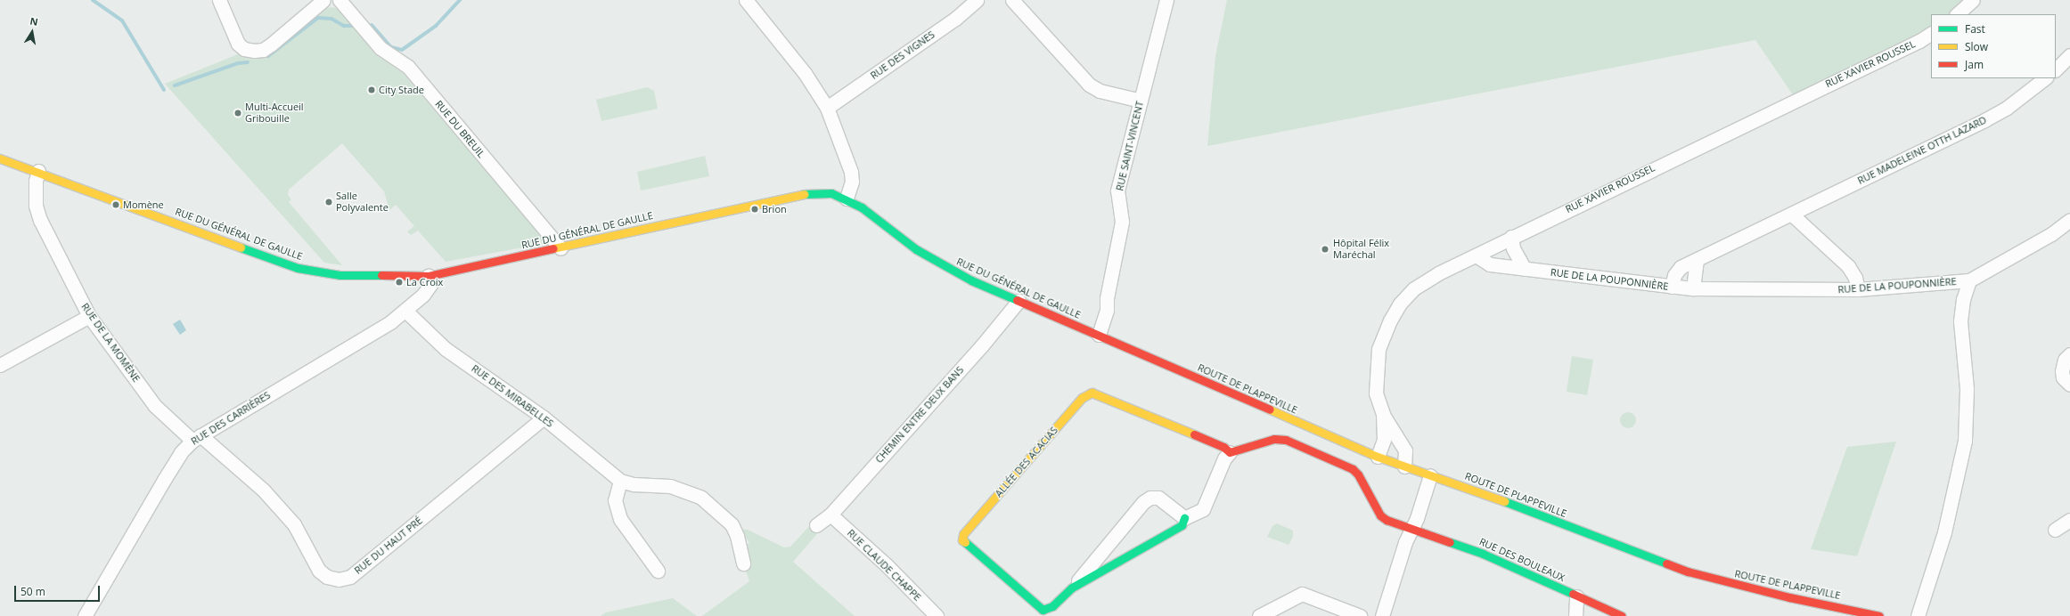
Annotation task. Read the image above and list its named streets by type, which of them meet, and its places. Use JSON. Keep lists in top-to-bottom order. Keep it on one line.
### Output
{"streets":{"street":["RUE DES VIGNES","RUE XAVIER ROUSSEL","RUE DU BREUIL","RUE SAINT-VINCENT","RUE MADELEINE OTTH LAZARD","RUE DU GÉNÉRAL DE GAULLE","RUE DE LA POUPONNIÈRE","RUE DE LA MOMÈNE","ROUTE DE PLAPPEVILLE","RUE DES MIRABELLES","CHEMIN ENTRE DEUX BANS","RUE DES CARRIÈRES","ALLÉE DES ACACIAS","RUE DU HAUT PRÉ","RUE DES BOULEAUX","RUE CLAUDE CHAPPE"]},"crossings":[["RUE XAVIER ROUSSEL","RUE DE LA POUPONNIÈRE"],["RUE XAVIER ROUSSEL","ROUTE DE PLAPPEVILLE"],["RUE DU BREUIL","RUE DU GÉNÉRAL DE GAULLE"],["RUE SAINT-VINCENT","RUE DU GÉNÉRAL DE GAULLE"],["RUE MADELEINE OTTH LAZARD","RUE DE LA POUPONNIÈRE"],["RUE DU GÉNÉRAL DE GAULLE","RUE DE LA MOMÈNE"],["RUE DU GÉNÉRAL DE GAULLE","ROUTE DE PLAPPEVILLE"],["RUE DU GÉNÉRAL DE GAULLE","CHEMIN ENTRE DEUX BANS"],["RUE DU GÉNÉRAL DE GAULLE","RUE DES CARRIÈRES"],["RUE DE LA MOMÈNE","RUE DES CARRIÈRES"],["RUE DE LA MOMÈNE","RUE DU HAUT PRÉ"],["RUE DES MIRABELLES","RUE DES CARRIÈRES"],["RUE DES MIRABELLES","RUE DU HAUT PRÉ"],["CHEMIN ENTRE DEUX BANS","RUE CLAUDE CHAPPE"],["RUE DES CARRIÈRES","RUE DU HAUT PRÉ"]],"places":["City Stade","Multi-Accueil Gribouille","Salle Polyvalente","Momène","Brion","Hôpital Félix Maréchal","La Croix"],"legend":["Fast","Slow","Jam"],"scale_bar":"50 m","north":"top"}
